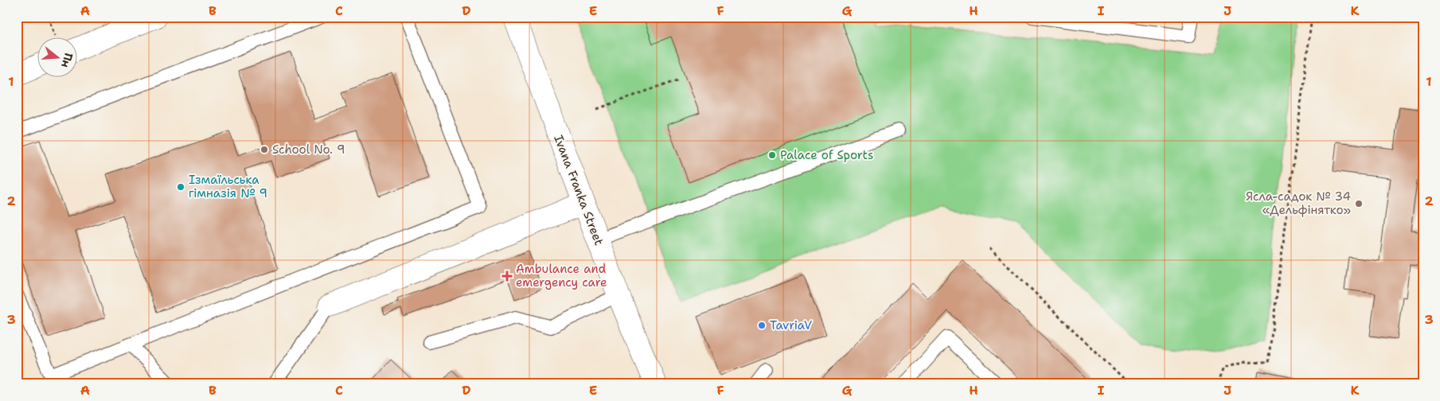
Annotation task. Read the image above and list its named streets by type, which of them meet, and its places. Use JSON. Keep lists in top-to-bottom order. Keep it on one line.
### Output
{"streets":{"street":["Ivana Franka Street"]},"places":{"other":["School No. 9","Palace of Sports","Ізмаїльська гімназія № 9","Ясла-садок № 34 «Дельфінятко»","TavriaV"],"health":["Ambulance and emergency care"]},"north":"right","grid":{"columns":["A","B","C","D","E","F","G","H","I","J","K"],"rows":["1","2","3"]}}
